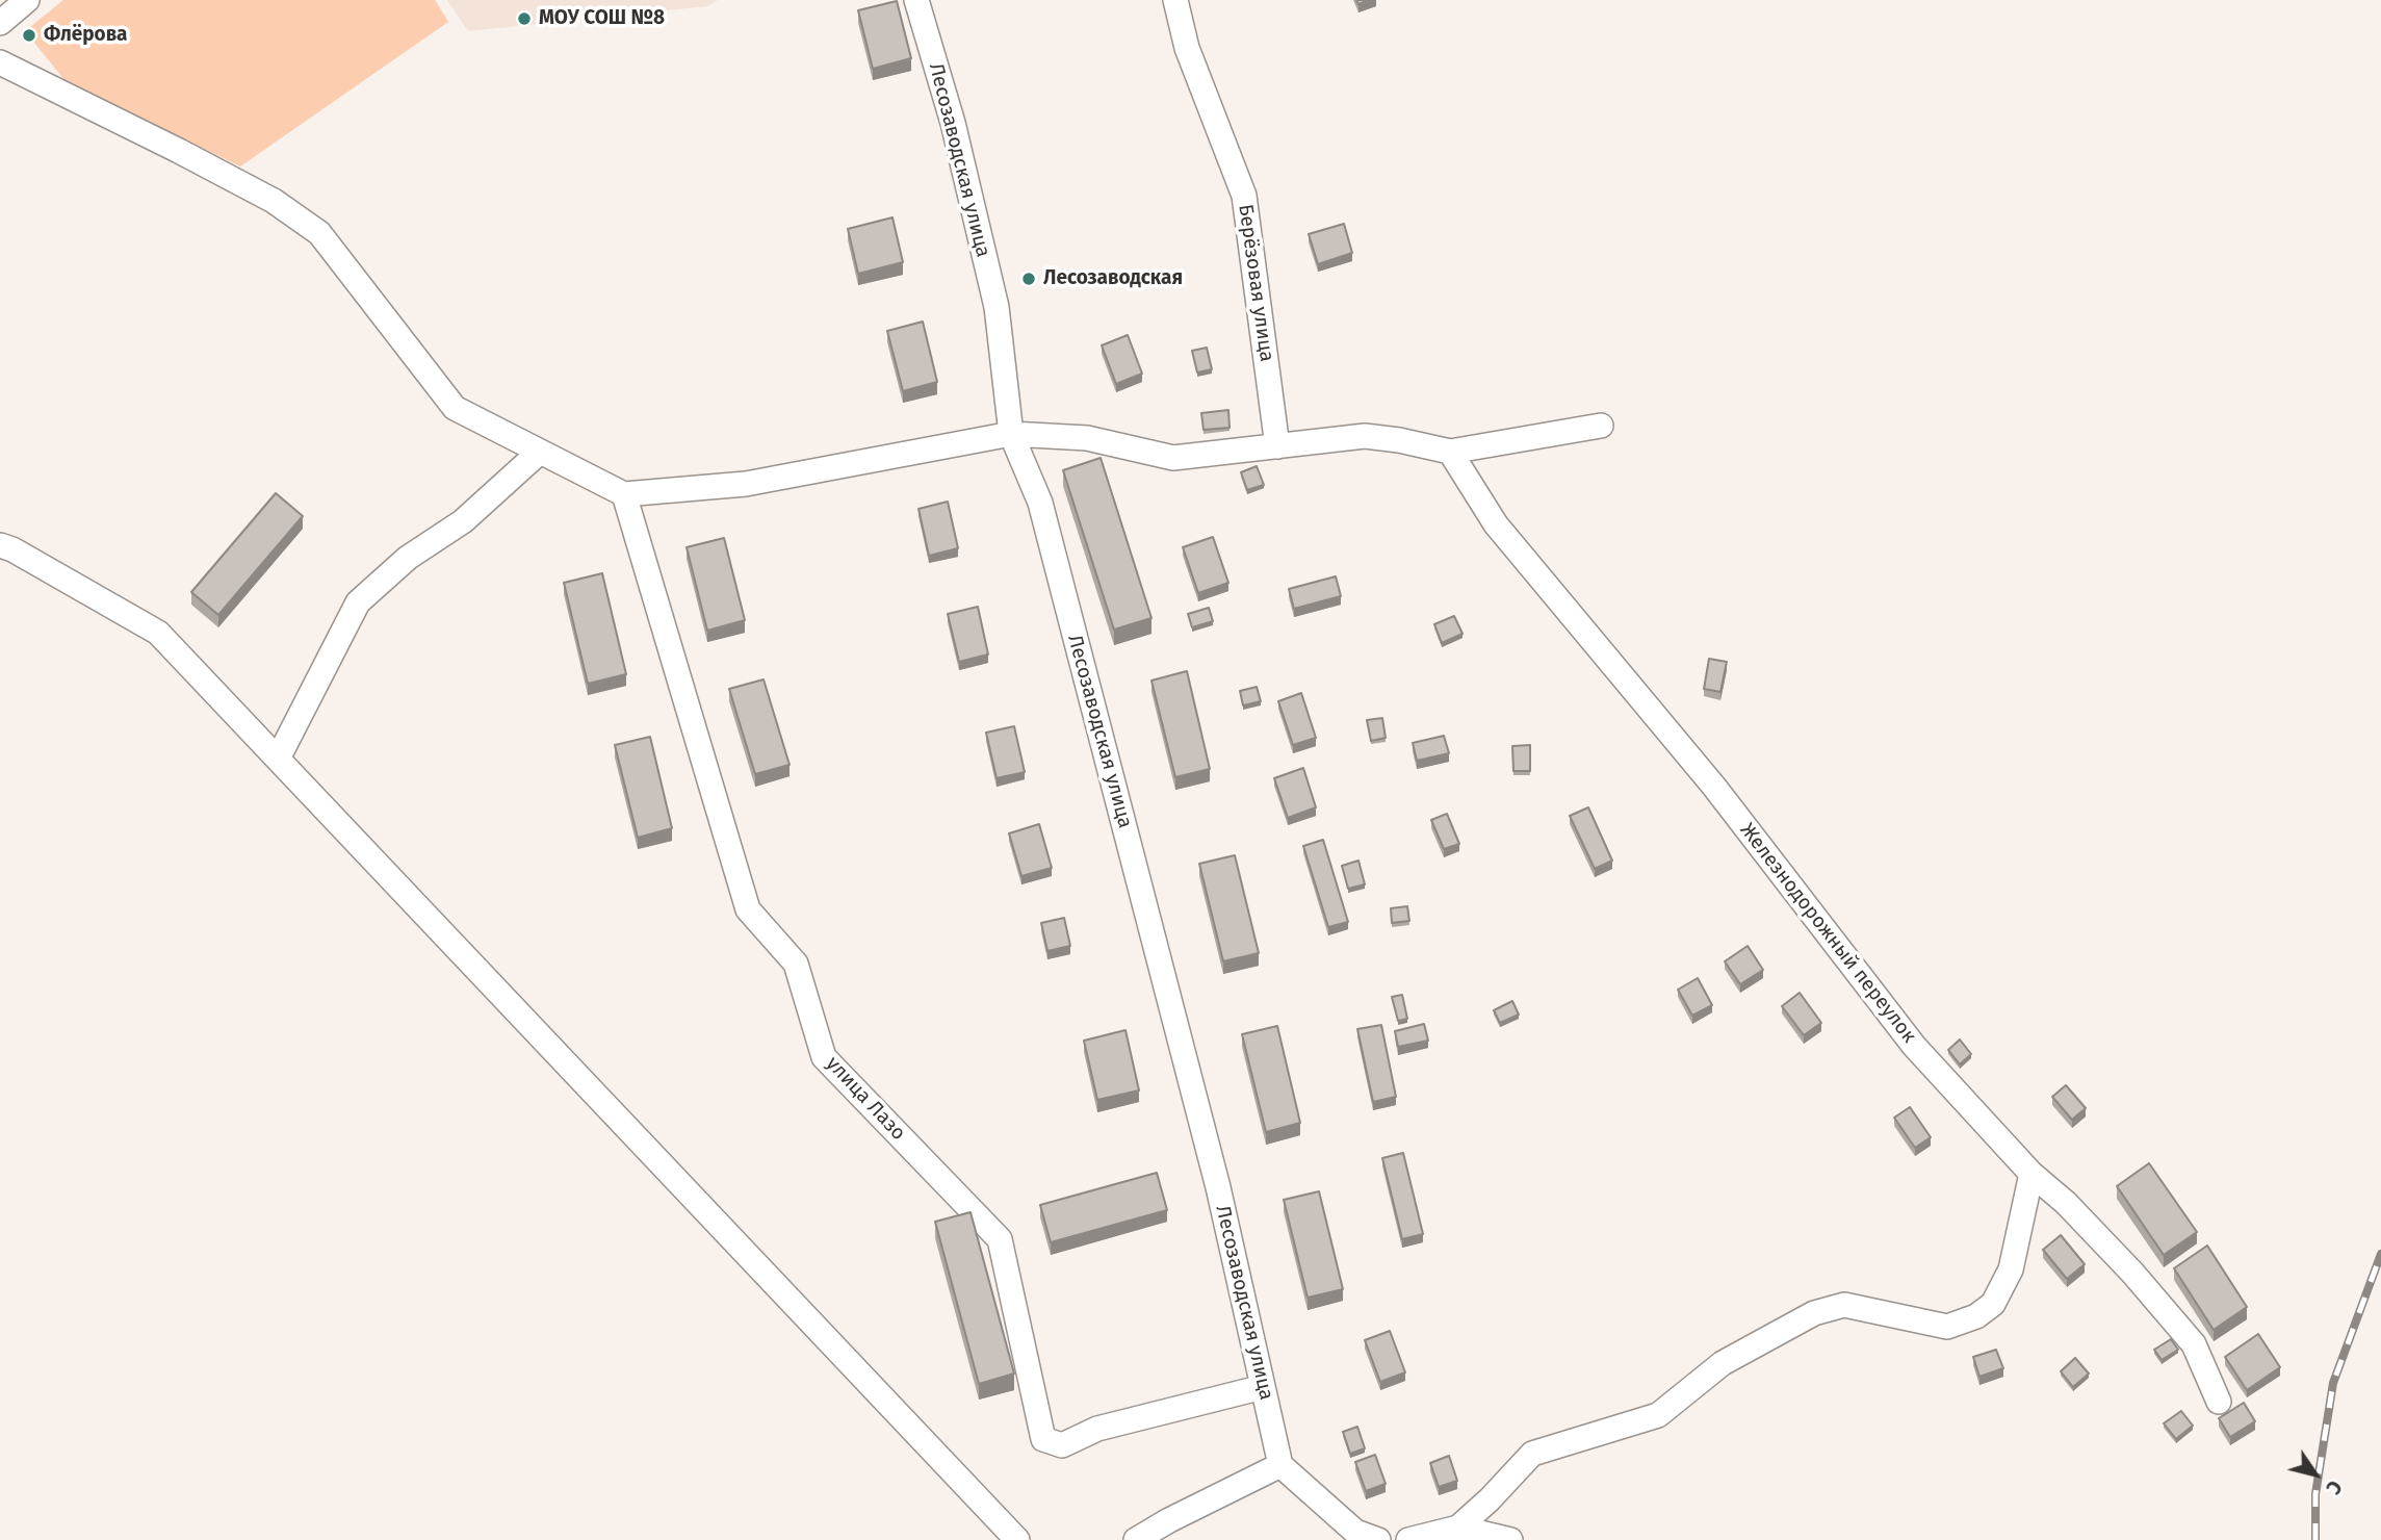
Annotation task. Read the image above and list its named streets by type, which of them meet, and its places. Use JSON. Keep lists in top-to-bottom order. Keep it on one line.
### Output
{"streets":{"street":["Лесозаводская улица","Берёзовая улица","Железнодорожный переулок","улица Лазо"]},"crossings":[["Лесозаводская улица","улица Лазо"]],"places":["МОУ СОШ №8","Флёрова","Лесозаводская"],"north":"bottom right"}
